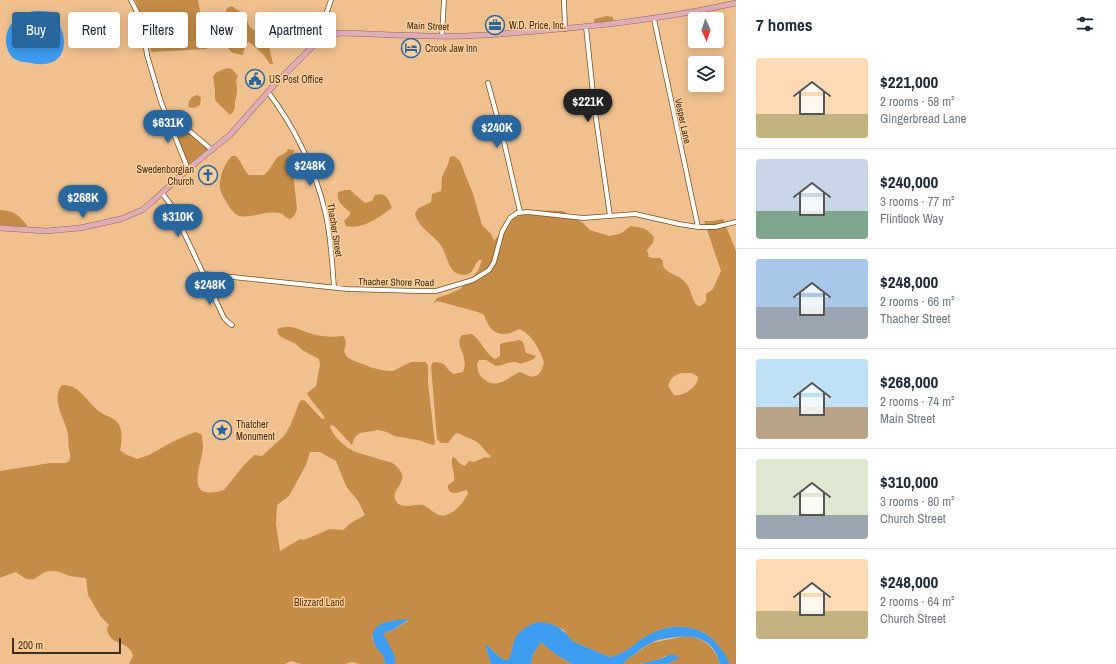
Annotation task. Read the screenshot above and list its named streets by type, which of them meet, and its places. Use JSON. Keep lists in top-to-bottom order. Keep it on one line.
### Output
{"streets":{"main road":["Main Street"],"street":["Vesper Lane","Thacher Street","Thacher Shore Road"]},"crossings":[["Main Street","Vesper Lane"],["Main Street","Thacher Street"],["Thacher Street","Thacher Shore Road"]],"parks":["Blizzard Land"],"places":{"office":["W.D. Price, Inc."],"hotel":["Crook Jaw Inn"],"public building":["US Post Office"],"church":["Swedenborgian Church"],"place":["Thatcher Monument"]},"scale_bar":"200 m","north":"bottom","page":{"heading":"7 homes","chip":["Buy","Rent","Filters","New","Apartment"],"list":[{"name":"$221,000","note":"2 rooms · 58 m² · Gingerbread Lane"},{"name":"$240,000","note":"3 rooms · 77 m² · Flintlock Way"},{"name":"$248,000","note":"2 rooms · 66 m² · Thacher Street"},{"name":"$268,000","note":"2 rooms · 74 m² · Main Street"},{"name":"$310,000","note":"3 rooms · 80 m² · Church Street"},{"name":"$248,000","note":"2 rooms · 64 m² · Church Street"}],"price":["$221K","$631K","$240K","$248K","$268K","$310K","$248K"],"scale":"200 m"}}
